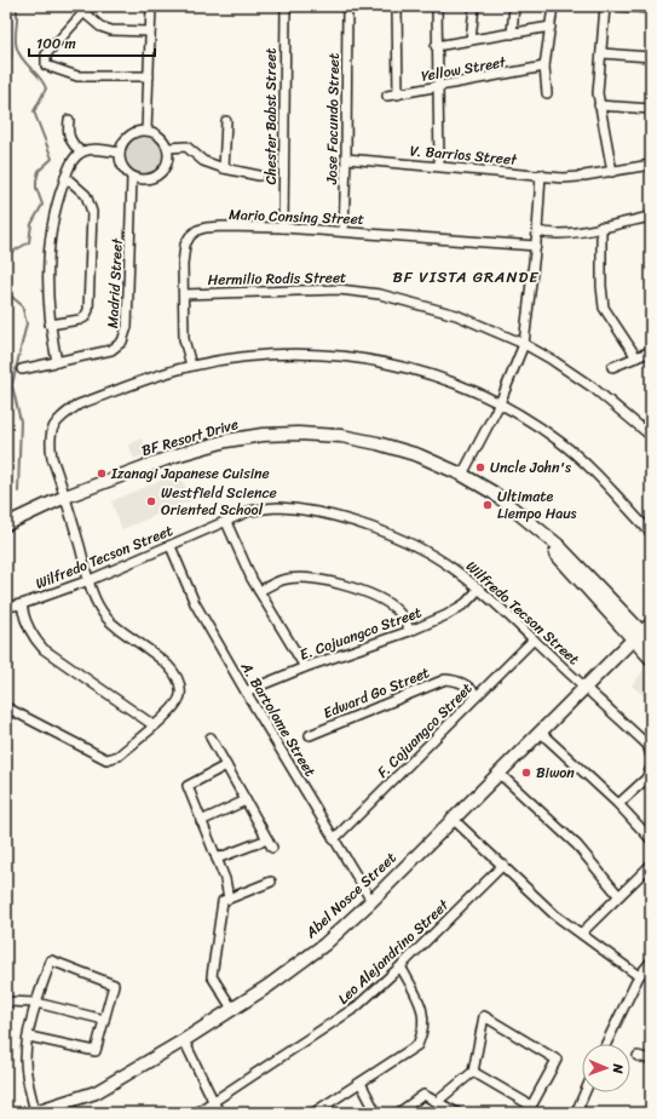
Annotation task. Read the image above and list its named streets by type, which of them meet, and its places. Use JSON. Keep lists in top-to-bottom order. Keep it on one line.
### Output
{"streets":{"street":["Yellow Street","Chester Babst Street","Jose Facundo Street","V. Barrios Street","Mario Consing Street","Hermilio Rodis Street","Madrid Street","BF Resort Drive","Wilfredo Tecson Street","E. Cojuangco Street","Edward Go Street","A. Bartolome Street","F. Cojuangco Street","Abel Nosce Street","Leo Alejandrino Street"]},"crossings":[["Chester Babst Street","Mario Consing Street"],["Jose Facundo Street","V. Barrios Street"],["Jose Facundo Street","Mario Consing Street"],["Mario Consing Street","Hermilio Rodis Street"],["BF Resort Drive","Abel Nosce Street"],["Wilfredo Tecson Street","E. Cojuangco Street"],["Wilfredo Tecson Street","A. Bartolome Street"],["Wilfredo Tecson Street","F. Cojuangco Street"],["Wilfredo Tecson Street","Abel Nosce Street"],["E. Cojuangco Street","A. Bartolome Street"],["Edward Go Street","F. Cojuangco Street"],["A. Bartolome Street","F. Cojuangco Street"],["A. Bartolome Street","Abel Nosce Street"]],"districts":["BF VISTA GRANDE"],"places":["Uncle John's","Izanagi Japanese Cuisine","Westfield Science Oriented School","Ultimate Liempo Haus","Biwon"],"scale_bar":"100 m","north":"right"}
